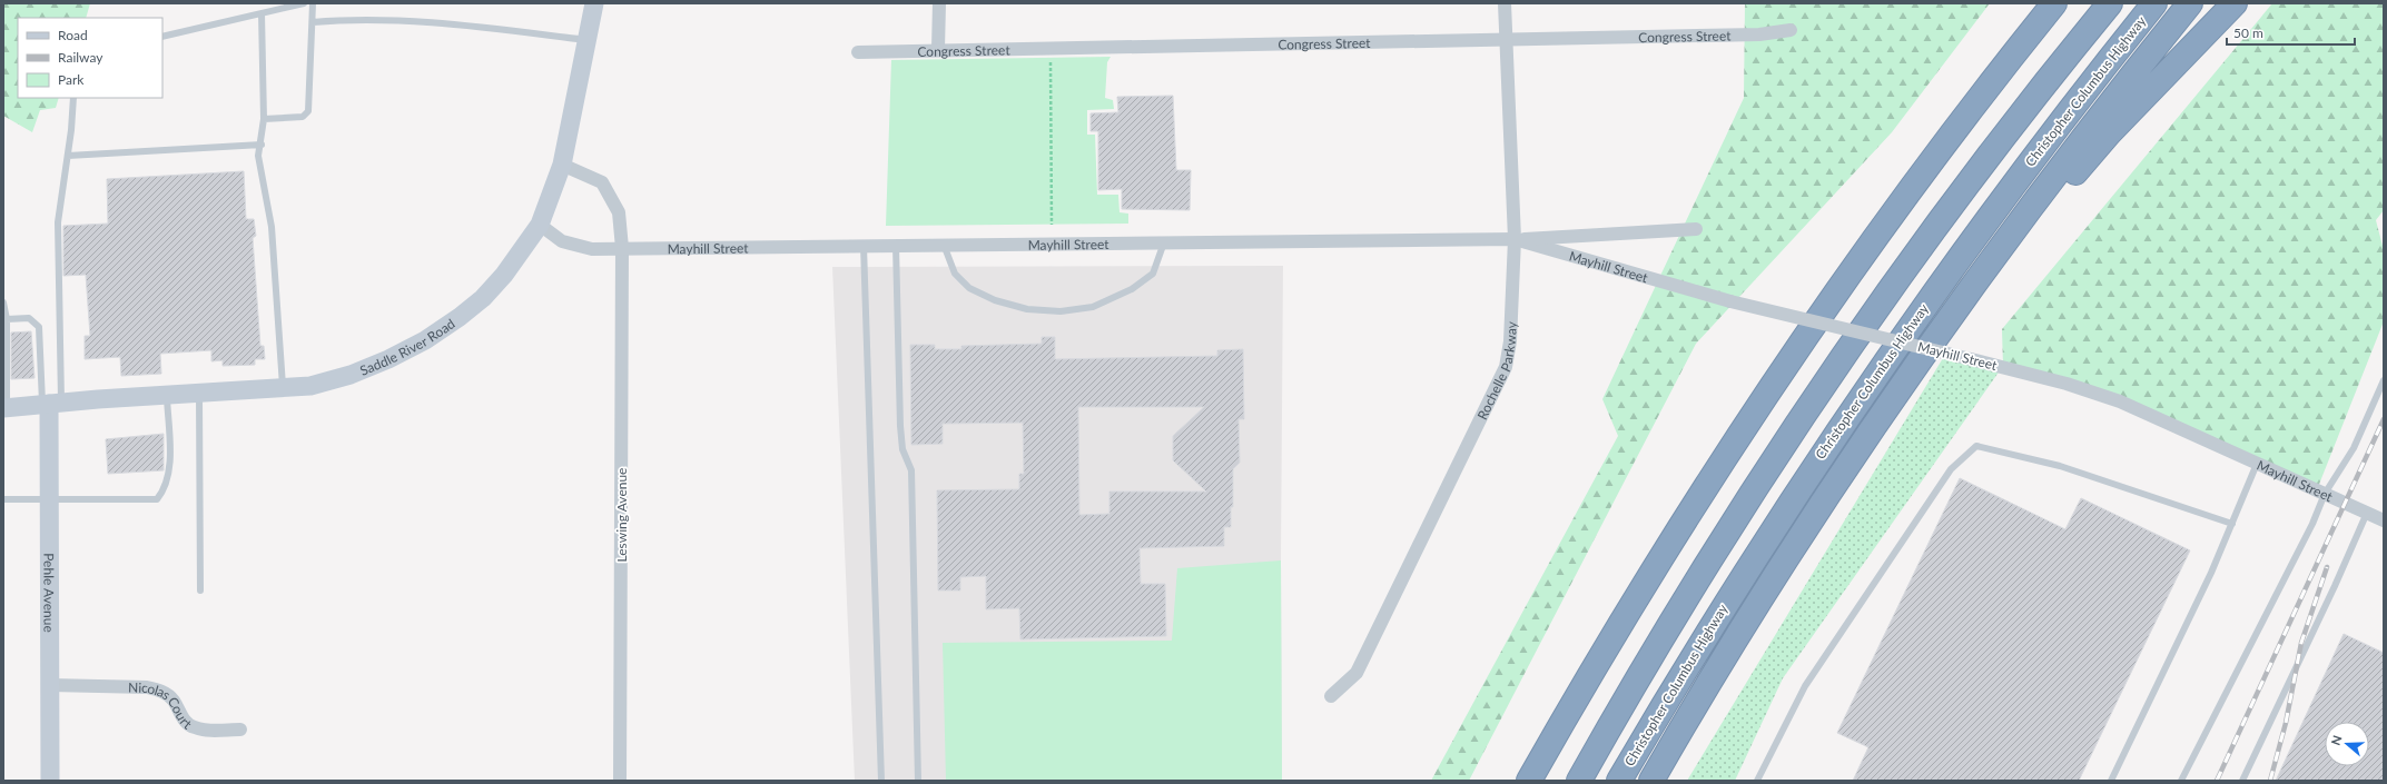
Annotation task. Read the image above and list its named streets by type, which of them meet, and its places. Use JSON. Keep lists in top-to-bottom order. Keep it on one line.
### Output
{"streets":{"highway":["Christopher Columbus Highway"],"street":["Congress Street","Mayhill Street","Saddle River Road","Rochelle Parkway","Leswing Avenue","Pehle Avenue","Nicolas Court"]},"crossings":[["Congress Street","Rochelle Parkway"],["Mayhill Street","Saddle River Road"],["Mayhill Street","Rochelle Parkway"],["Mayhill Street","Leswing Avenue"],["Saddle River Road","Pehle Avenue"],["Pehle Avenue","Nicolas Court"]],"legend":["Road","Railway","Park"],"scale_bar":"50 m","north":"left"}
